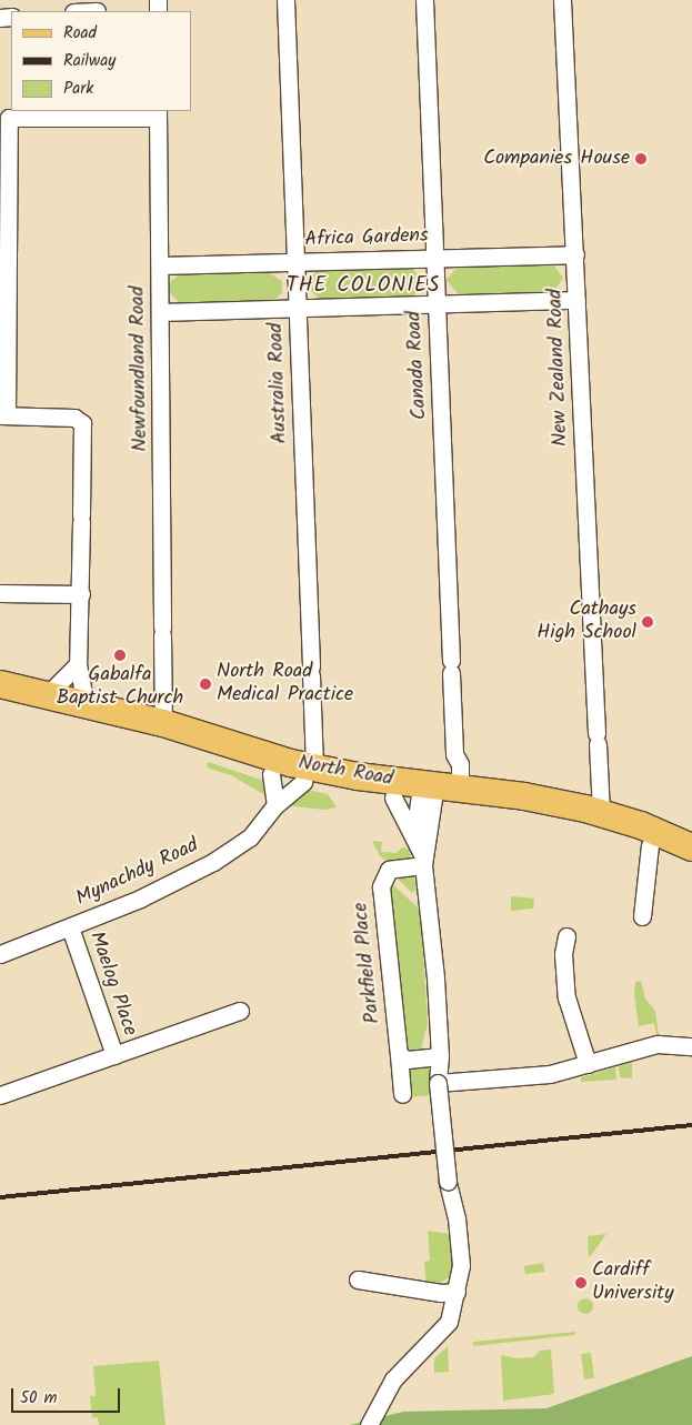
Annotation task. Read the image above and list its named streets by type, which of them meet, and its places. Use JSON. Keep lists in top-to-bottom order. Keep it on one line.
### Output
{"streets":{"main road":["North Road"],"street":["Africa Gardens","Canada Road","New Zealand Road","Newfoundland Road","Australia Road","Mynachdy Road","Parkfield Place","Maelog Place"]},"crossings":[["Africa Gardens","Canada Road"],["Africa Gardens","New Zealand Road"],["Africa Gardens","Newfoundland Road"],["Africa Gardens","Australia Road"],["Canada Road","North Road"],["New Zealand Road","North Road"],["Newfoundland Road","North Road"],["Australia Road","North Road"],["Australia Road","Mynachdy Road"],["North Road","Mynachdy Road"],["Mynachdy Road","Maelog Place"]],"districts":["THE COLONIES"],"places":["Companies House","Cathays High School","Gabalfa Baptist Church","North Road Medical Practice","Cardiff University"],"legend":["Road","Railway","Park"],"scale_bar":"50 m"}
